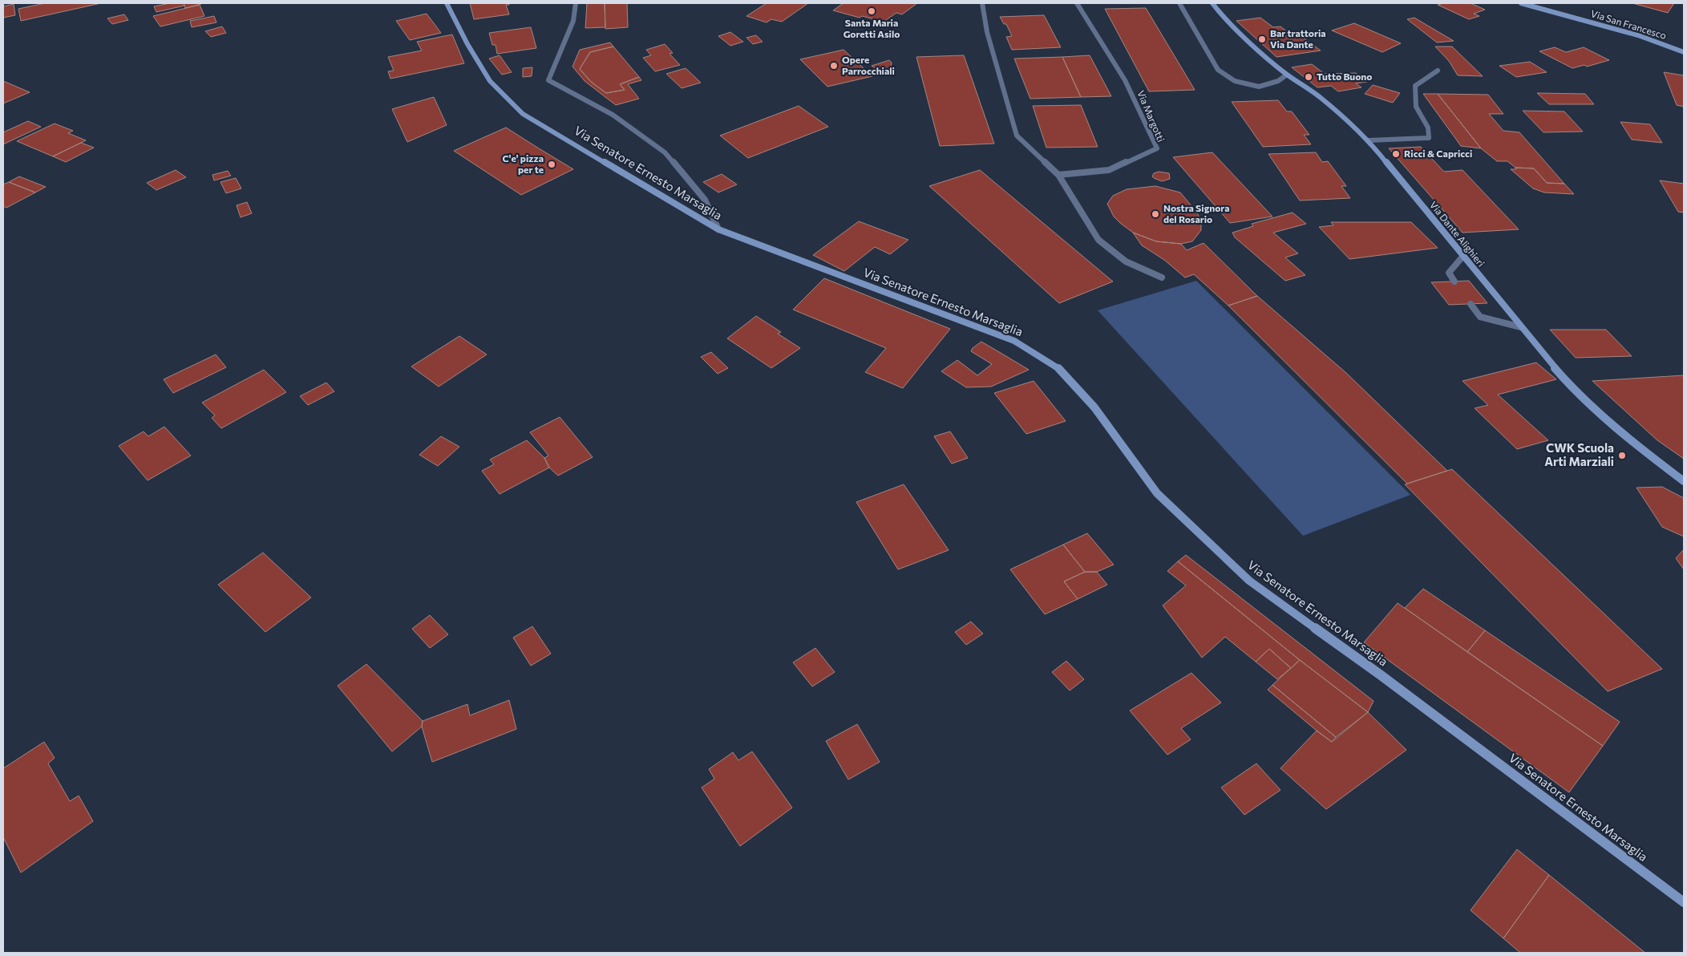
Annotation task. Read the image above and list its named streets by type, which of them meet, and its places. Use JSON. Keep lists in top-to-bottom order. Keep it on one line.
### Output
{"streets":{"street":["Via San Francesco","Via Margotti","Via Senatore Ernesto Marsaglia","Via Dante Alighieri"]},"places":["Santa Maria Goretti Asilo","Bar trattoria Via Dante","Opere Parrocchiali","Tutto Buono","Ricci & Capricci","C'e' pizza per te","Nostra Signora del Rosario","CWK Scuola Arti Marziali"]}
